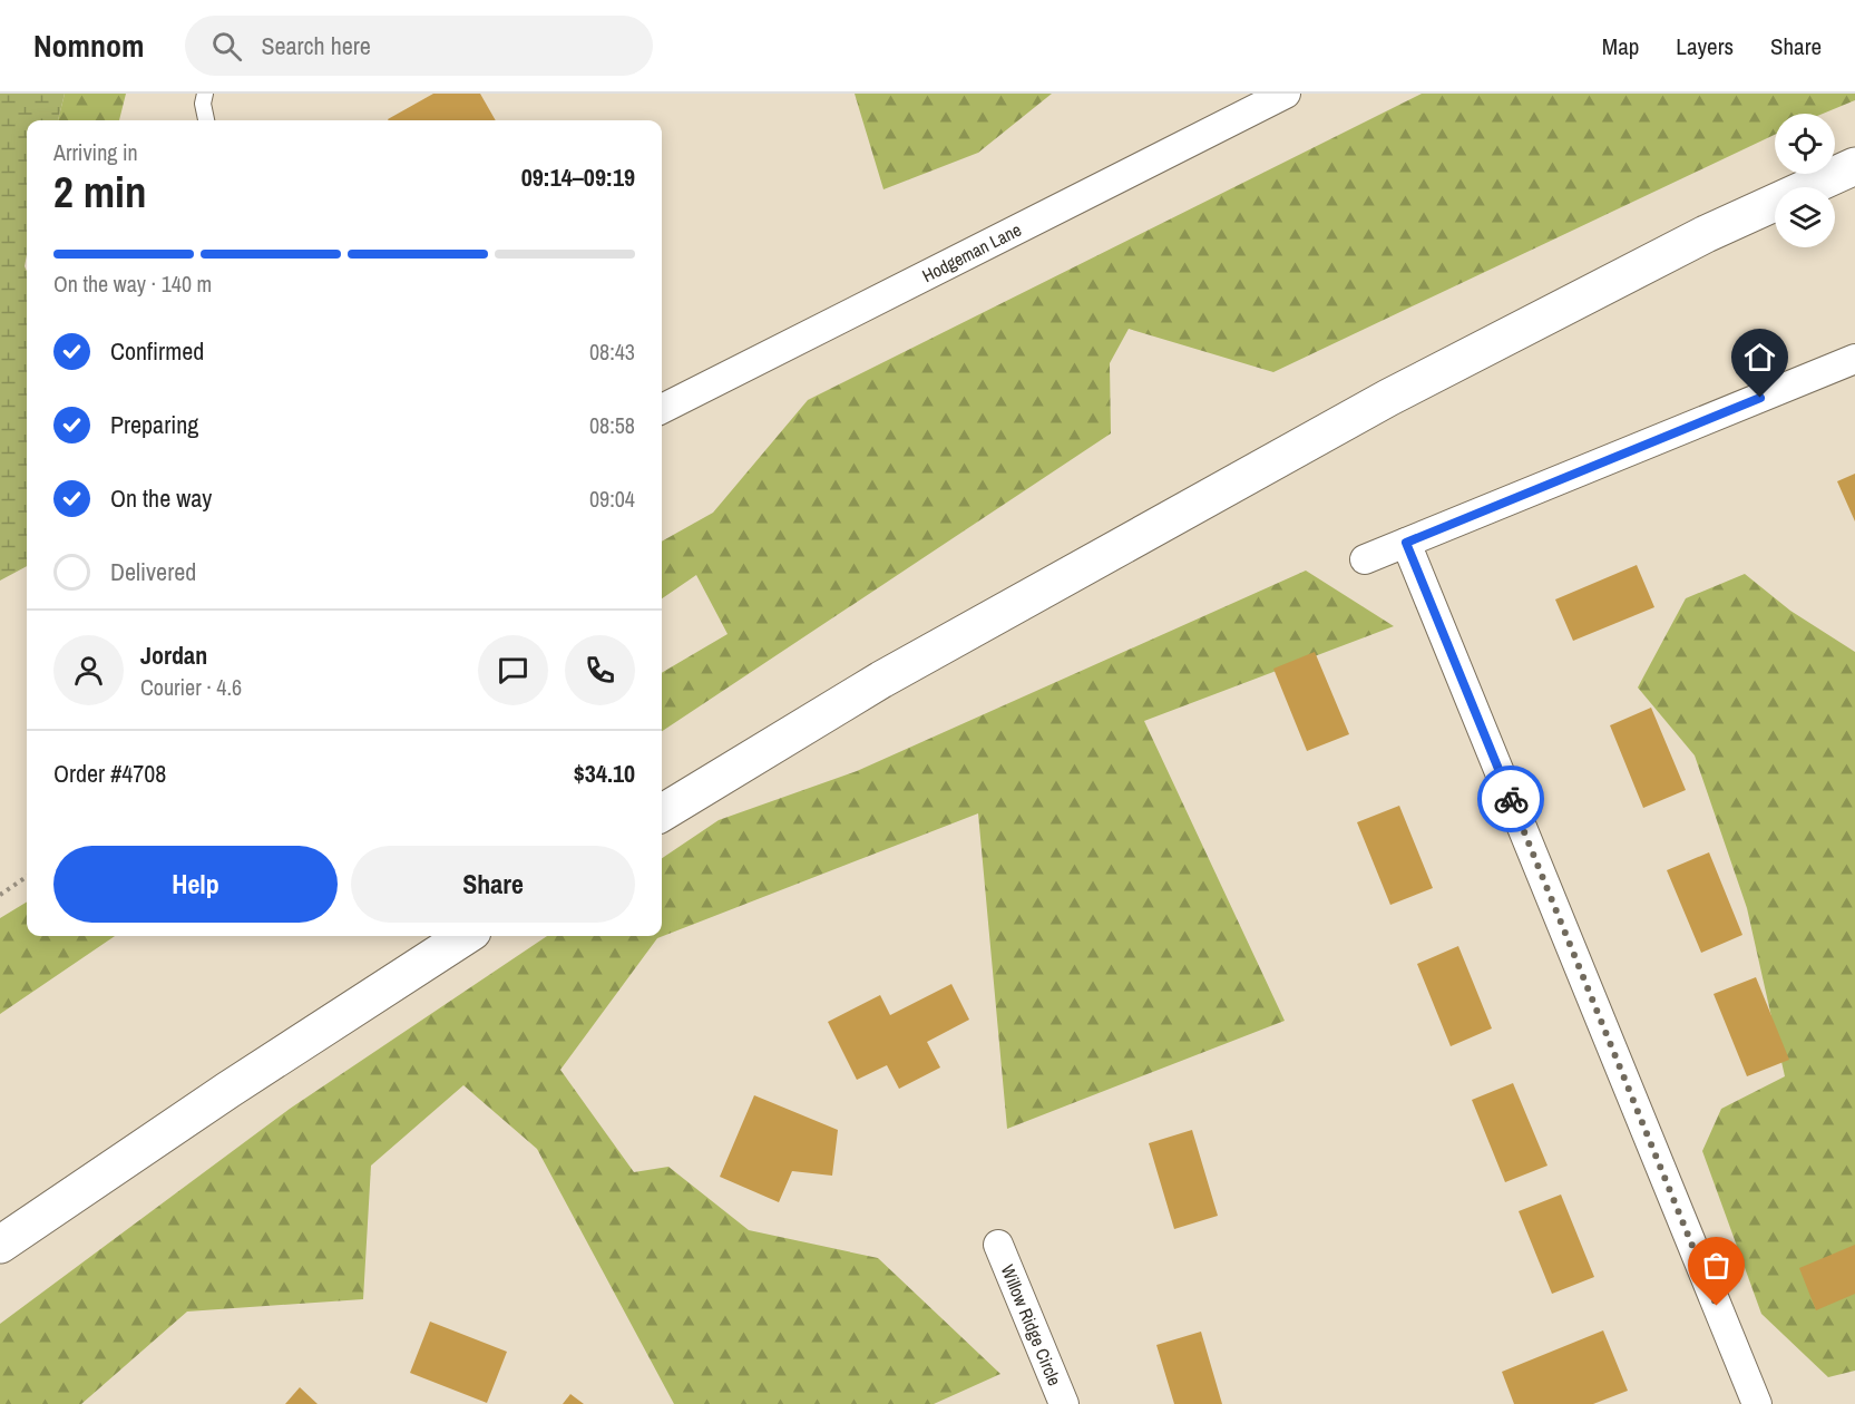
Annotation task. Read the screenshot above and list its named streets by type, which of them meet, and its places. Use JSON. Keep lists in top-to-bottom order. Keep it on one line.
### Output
{"streets":{"street":["Hodgeman Lane","Willow Ridge Circle"]},"page":{"header":"Nomnom","search":"Search here","nav":["Map","Layers","Share"],"heading":["2 min","Arriving in","09:14–09:19"],"panel":["Jordan","Courier · 4.6","Order #4708","$34.10"],"bar":"On the way · 140 m","list":[["Confirmed","08:43"],["Preparing","08:58"],["On the way","09:04"],"Delivered"],"buttons":["Help","Share"]}}
